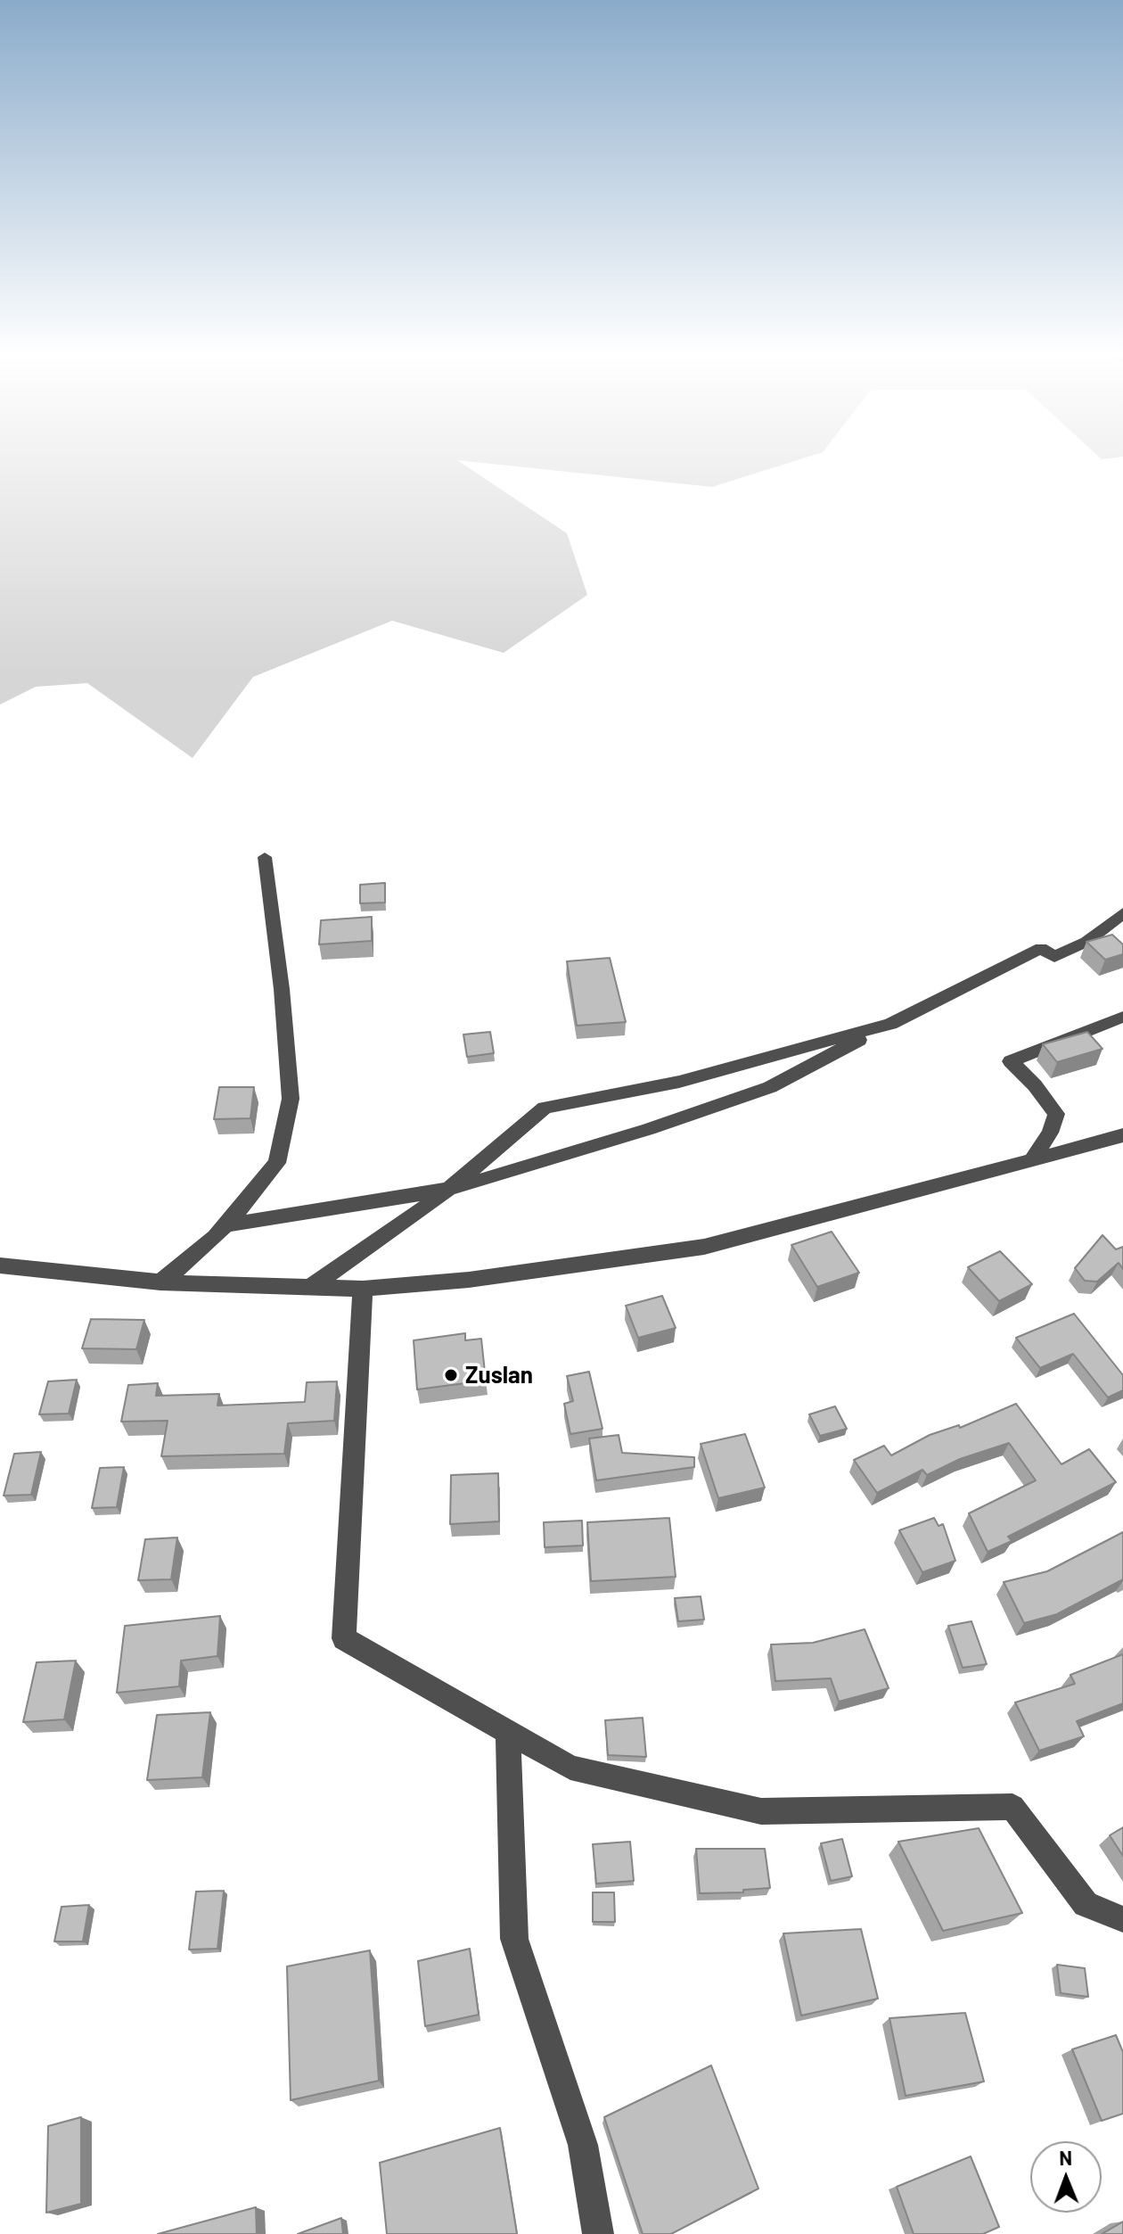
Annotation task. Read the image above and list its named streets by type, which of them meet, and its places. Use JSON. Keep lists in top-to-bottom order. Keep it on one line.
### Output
{"places":["Zuslan"],"north":"top"}
